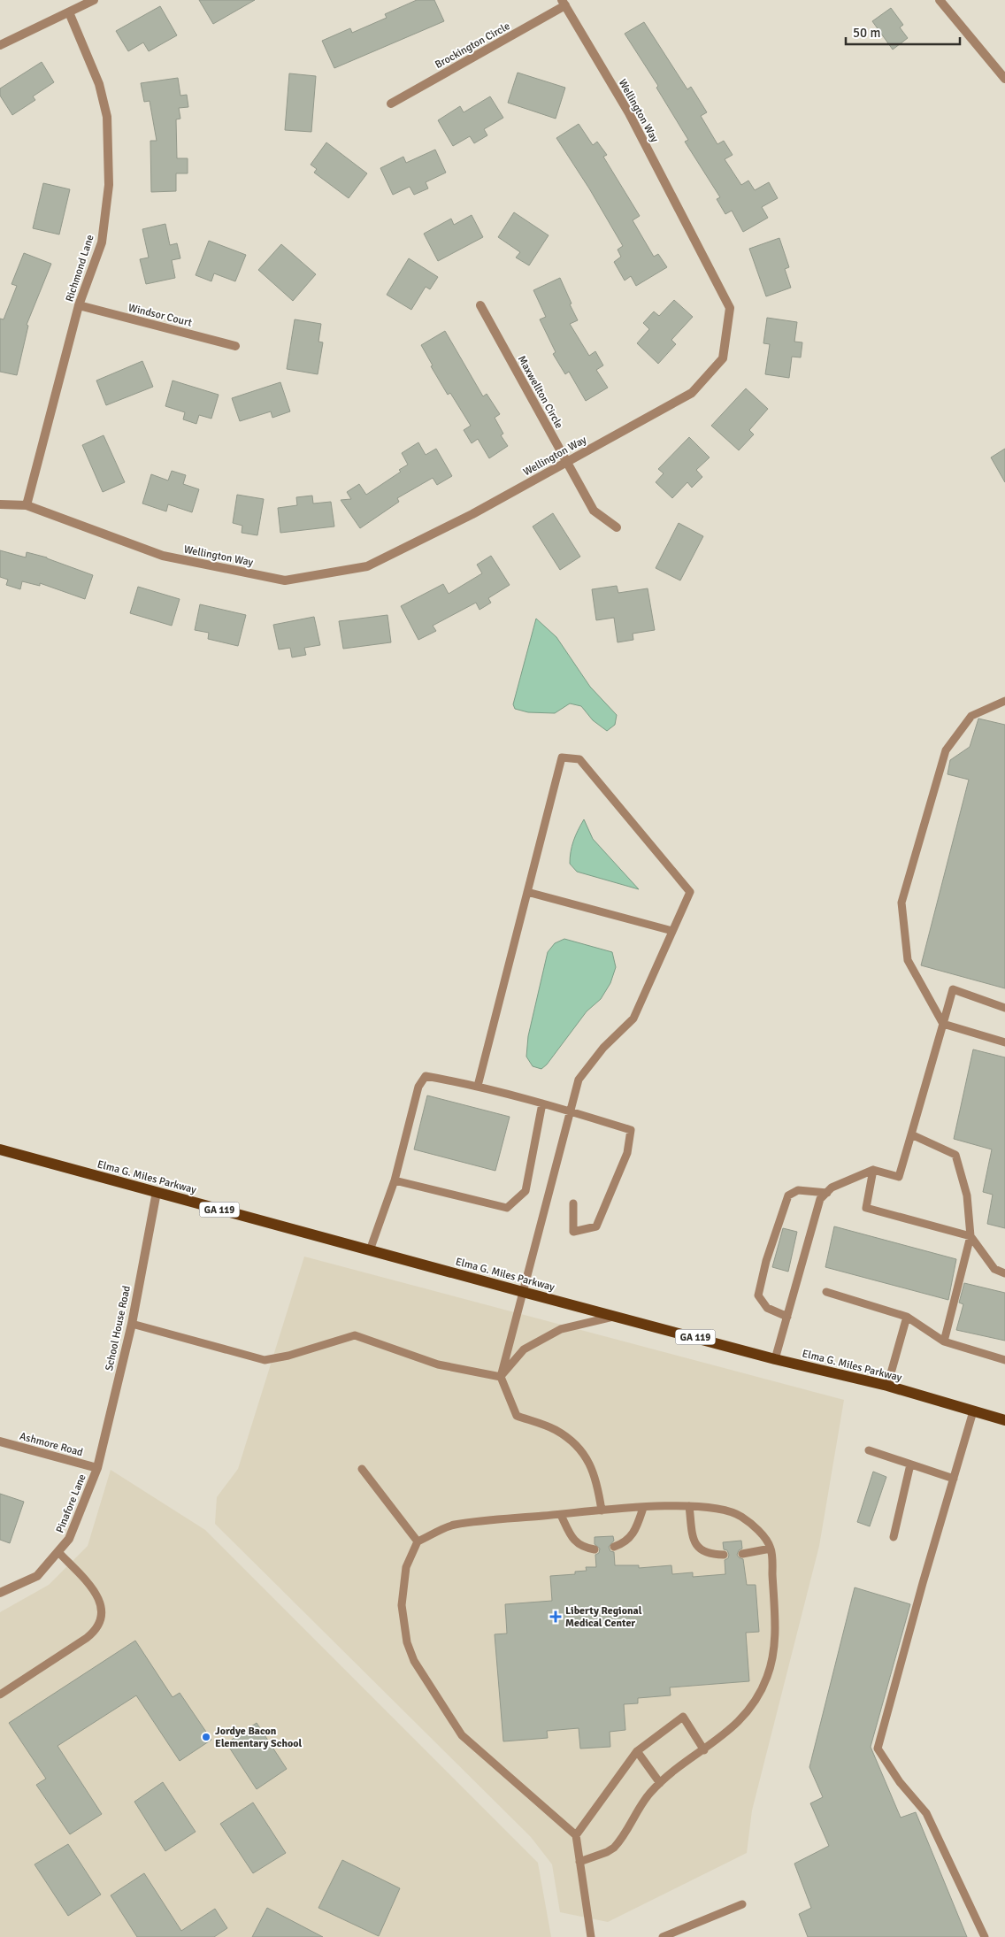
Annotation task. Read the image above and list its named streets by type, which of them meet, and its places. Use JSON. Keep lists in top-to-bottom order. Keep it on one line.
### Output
{"streets":{"main road":["Elma G. Miles Parkway","GA 119"],"street":["Brockington Circle","Wellington Way","Richmond Lane","Windsor Court","Maxwellton Circle","School House Road","Ashmore Road","Pinafore Lane"]},"crossings":[["Brockington Circle","Wellington Way"],["Wellington Way","Richmond Lane"],["Wellington Way","Maxwellton Circle"],["Richmond Lane","Windsor Court"],["Elma G. Miles Parkway","School House Road"],["School House Road","Ashmore Road"],["School House Road","Pinafore Lane"],["Ashmore Road","Pinafore Lane"]],"places":{"health":["Liberty Regional Medical Center"],"other":["Jordye Bacon Elementary School"]},"scale_bar":"50 m"}
